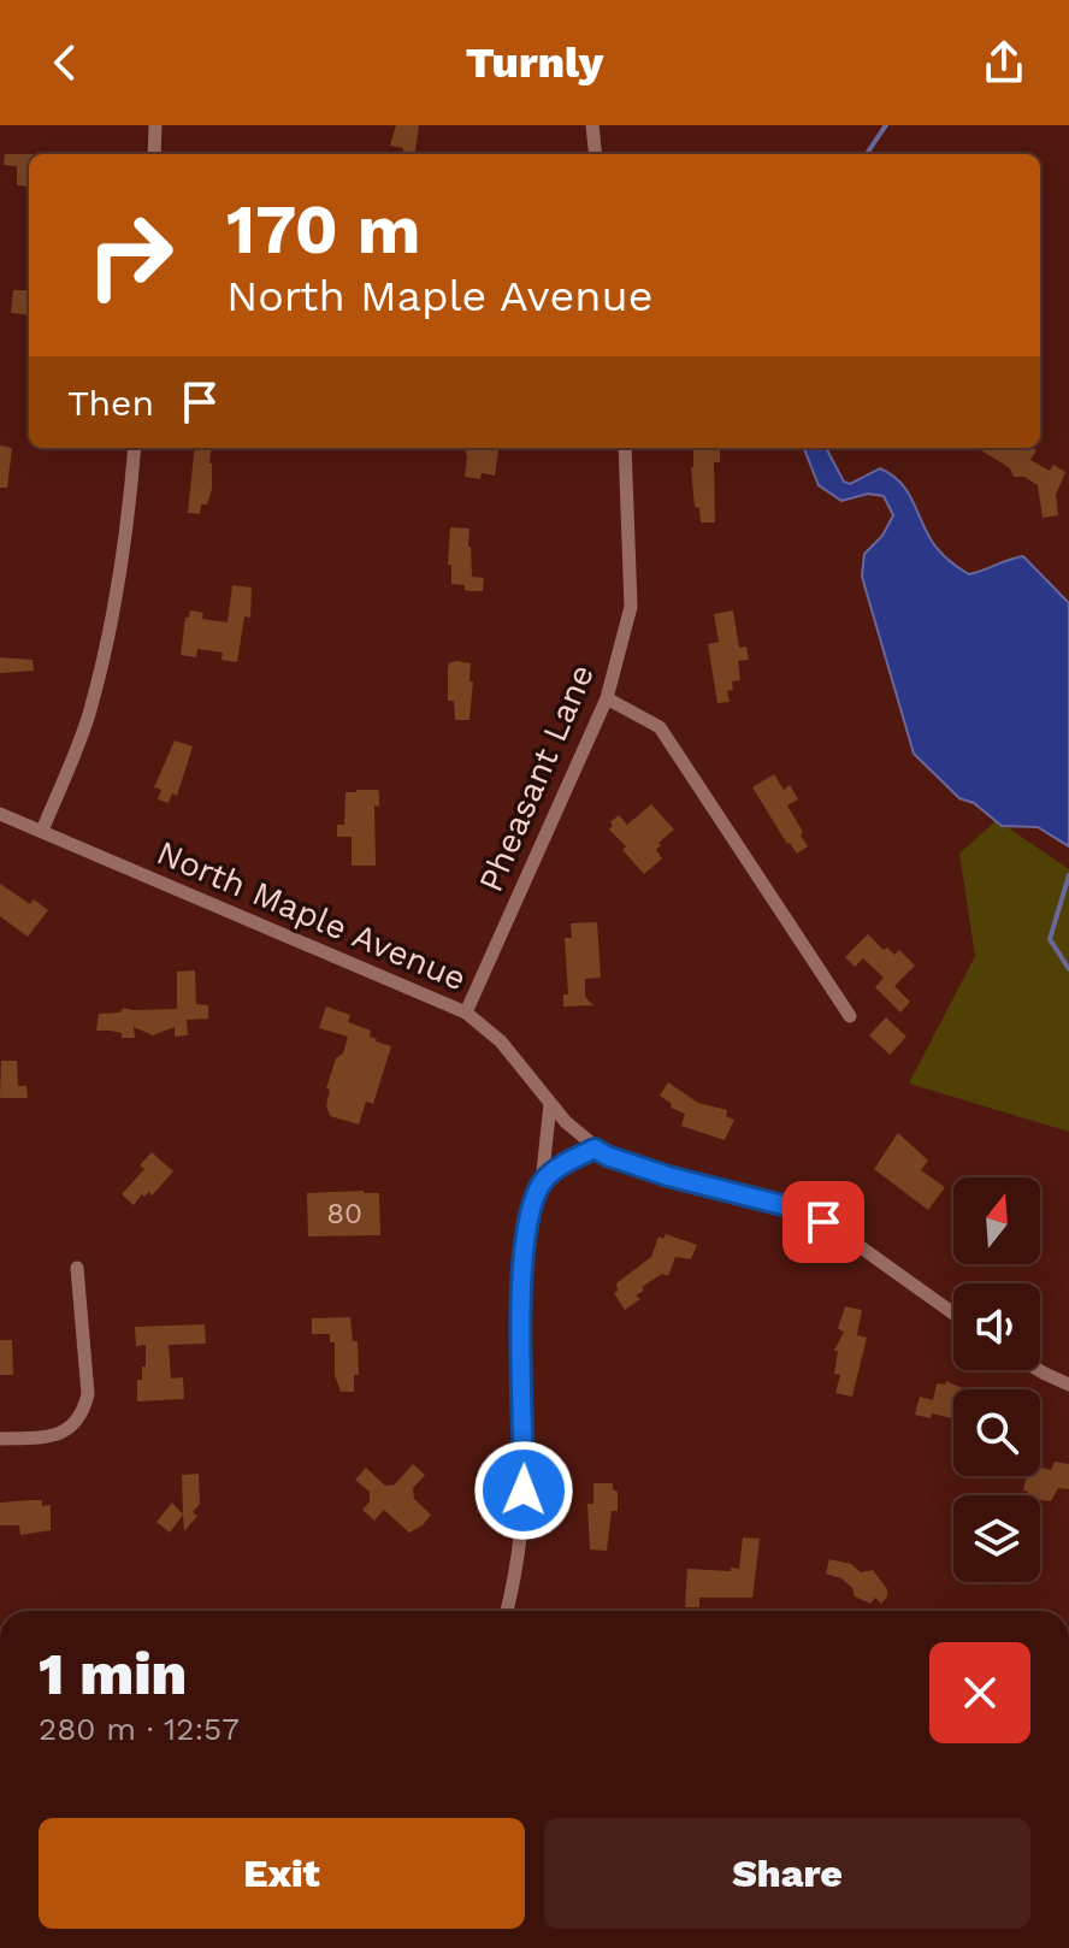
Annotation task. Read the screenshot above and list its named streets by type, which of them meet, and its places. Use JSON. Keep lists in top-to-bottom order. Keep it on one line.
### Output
{"streets":{"street":["Pheasant Lane","North Maple Avenue"]},"crossings":[["Pheasant Lane","North Maple Avenue"]],"house_numbers":["80"],"north":"top","page":{"header":"Turnly","turn":["170 m","North Maple Avenue"],"then":"Then","heading":["1 min","280 m · 12:57"],"buttons":["Exit","Share"]}}
